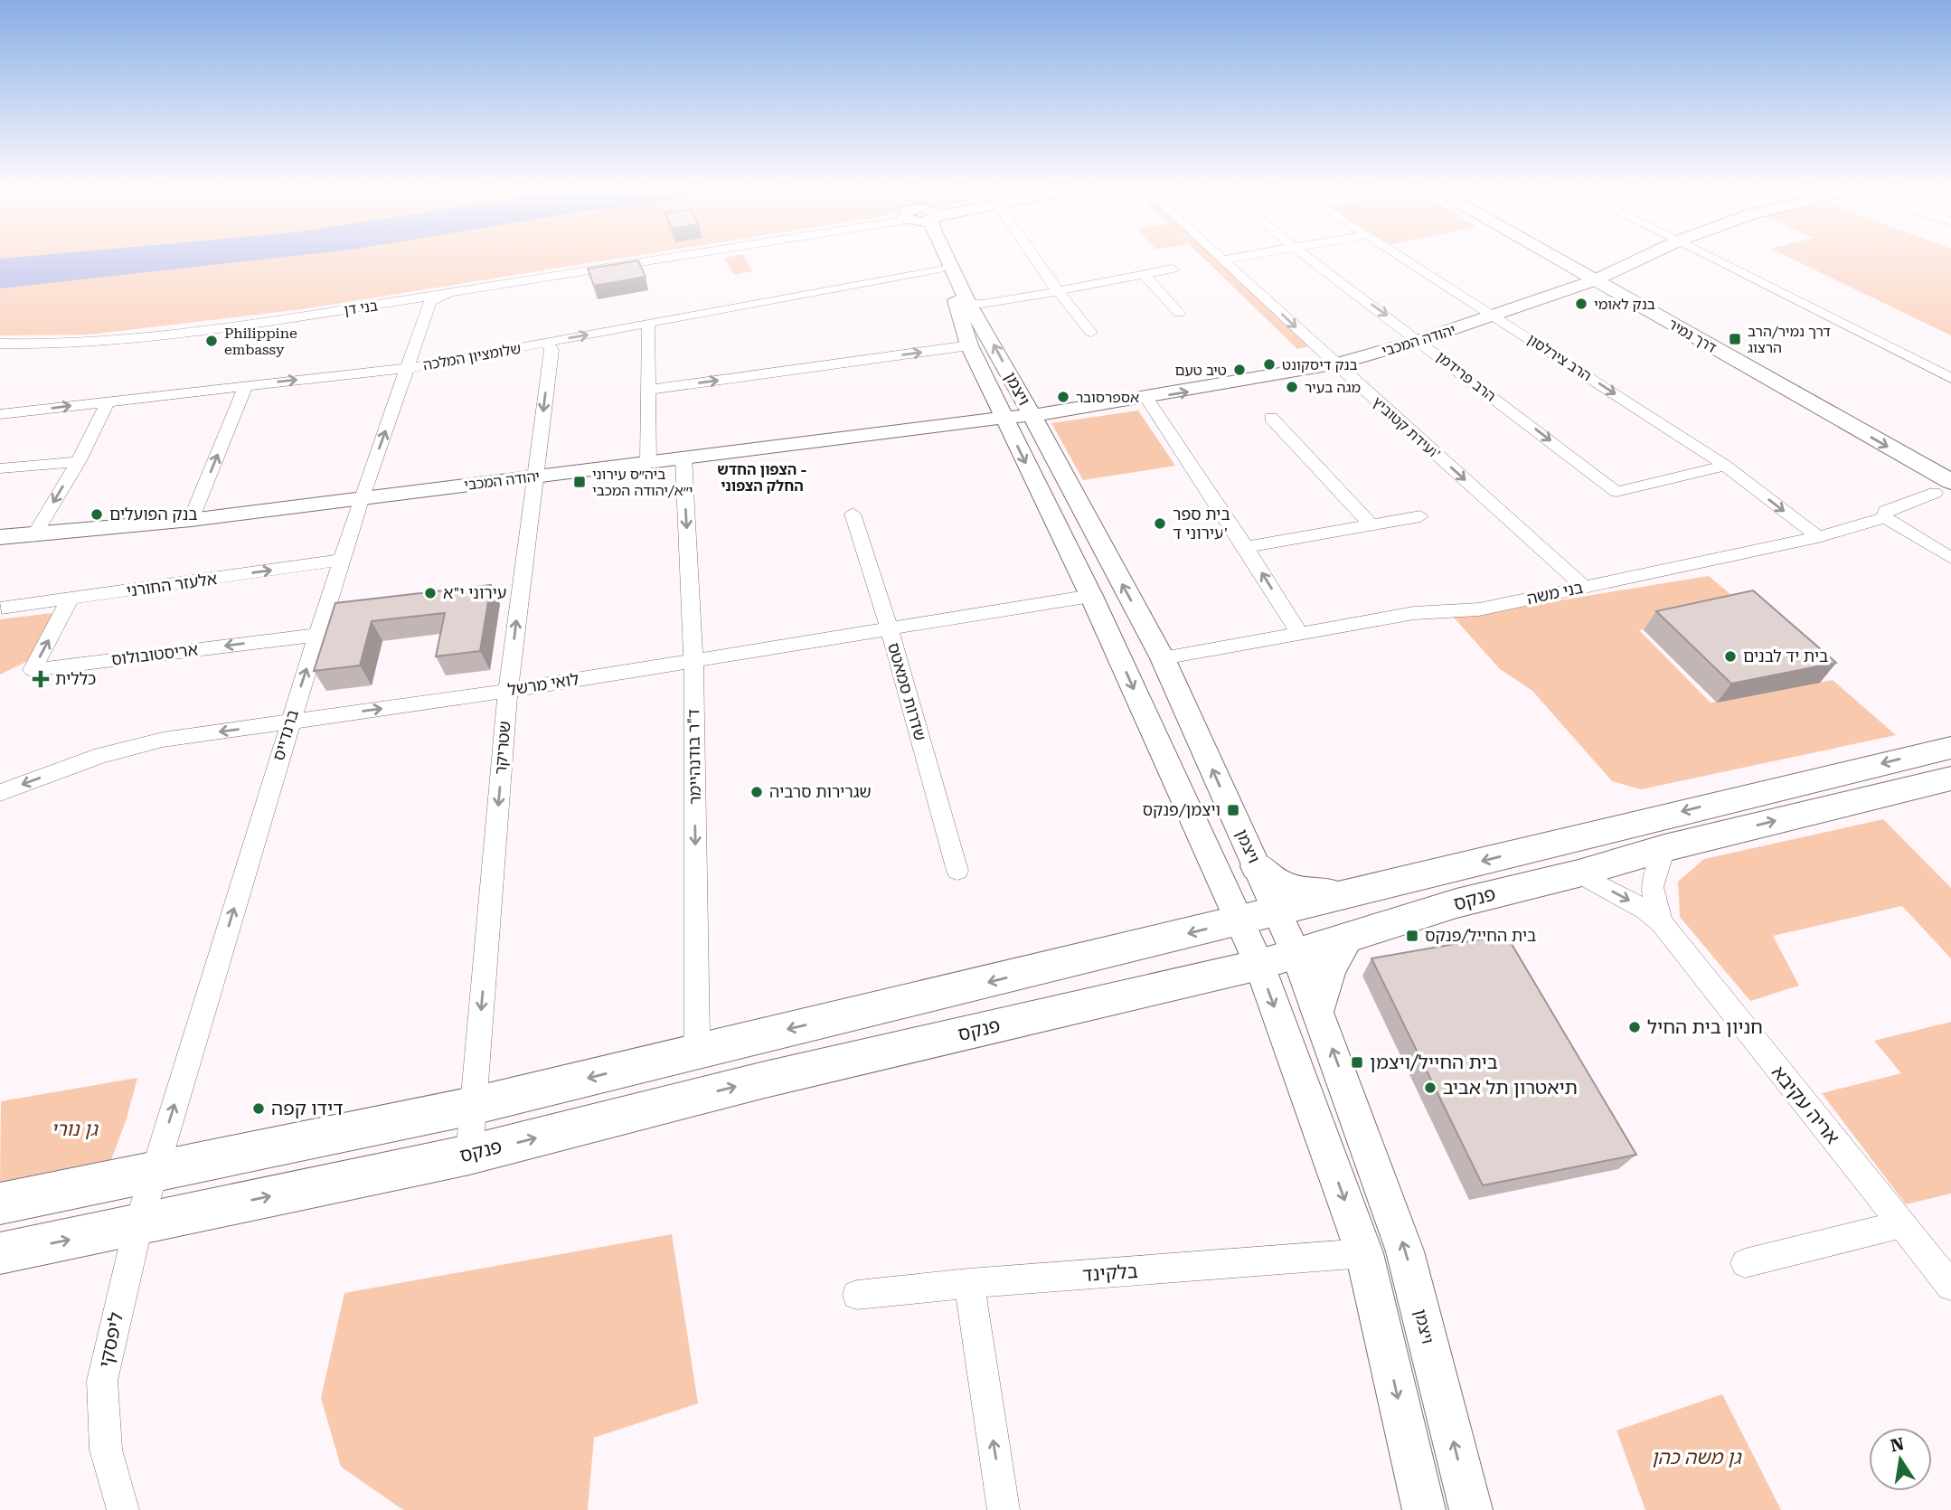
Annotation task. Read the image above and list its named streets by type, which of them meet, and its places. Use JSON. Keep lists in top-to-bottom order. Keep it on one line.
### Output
{"streets":{"main road":["דרך נמיר","פנקס"],"street":["בני דן","יהודה המכבי","שלומציון המלכה","הרב צירלסון","הרב פרידמן","ויצמן","ועידת קטוביץ'","אלעזר החורני","בני משה","אריסטובולוס","לואי מרשל","שדרות סמאטס","ברנדייס","שטריקר","ד\"ר בודנהיימר","אריה עקיבא","בלקינד","ליפסקי"]},"crossings":[["בני דן","ברנדייס"],["דרך נמיר","יהודה המכבי"],["דרך נמיר","בני משה"],["יהודה המכבי","הרב צירלסון"],["יהודה המכבי","הרב פרידמן"],["יהודה המכבי","ויצמן"],["יהודה המכבי","ועידת קטוביץ'"],["יהודה המכבי","ברנדייס"],["יהודה המכבי","שטריקר"],["יהודה המכבי","ד\"ר בודנהיימר"],["שלומציון המלכה","ויצמן"],["שלומציון המלכה","ברנדייס"],["שלומציון המלכה","שטריקר"],["הרב צירלסון","הרב פרידמן"],["הרב צירלסון","בני משה"],["ויצמן","בני משה"],["ויצמן","לואי מרשל"],["ויצמן","פנקס"],["ויצמן","בלקינד"],["ועידת קטוביץ'","בני משה"],["אלעזר החורני","אריסטובולוס"],["אלעזר החורני","ברנדייס"],["אריסטובולוס","ברנדייס"],["לואי מרשל","שדרות סמאטס"],["לואי מרשל","ברנדייס"],["לואי מרשל","שטריקר"],["לואי מרשל","ד\"ר בודנהיימר"],["ברנדייס","פנקס"],["ברנדייס","ליפסקי"],["שטריקר","פנקס"],["ד\"ר בודנהיימר","פנקס"],["פנקס","אריה עקיבא"],["פנקס","ליפסקי"]],"one_way":["שלומציון המלכה","הרב פרידמן","אלעזר החורני","ברנדייס","ד\"ר בודנהיימר"],"districts":["הצפון החדש - החלק הצפוני"],"parks":["גן נורי","גן משה כהן"],"places":{"other":["בנק לאומי","Philippine embassy","בנק דיסקונט","טיב טעם","מגה בעיר","אספרסובר","בנק הפועלים","בית ספר עירוני ד'","עירוני י\"א","בית יד לבנים","שגרירות סרביה","חניון בית החיל","תיאטרון תל אביב","דידו קפה"],"transit":["דרך נמיר/הרב הרצוג","ביה״ס עירוני י״א/יהודה המכבי","ויצמן/פנקס","בית החייל/פנקס","בית החייל/ויצמן"],"health":["כללית"]},"north":"top"}
